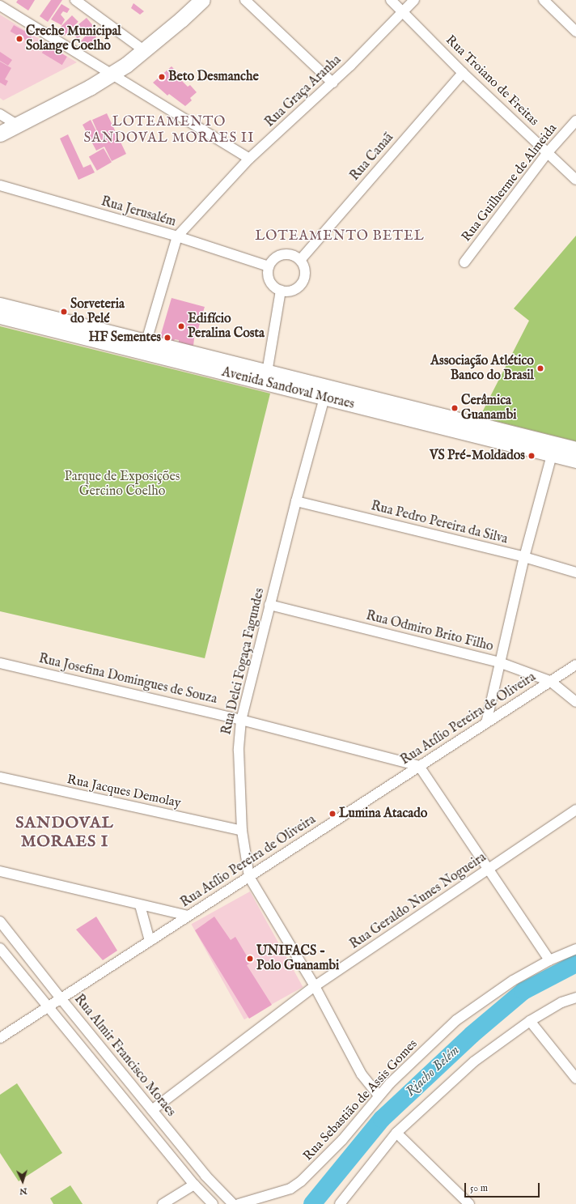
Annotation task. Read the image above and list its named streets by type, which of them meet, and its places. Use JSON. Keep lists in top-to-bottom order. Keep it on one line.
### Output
{"streets":{"main road":["Avenida Sandoval Moraes"],"street":["Rua Troiano de Freitas","Rua Graça Aranha","Rua Canaã","Rua Guilherme de Almeida","Rua Jerusalém","Rua Pedro Pereira da Silva","Rua Odmiro Brito Filho","Rua Delci Fogaça Fagundes","Rua Josefina Domingues de Souza","Rua Atílio Pereira de Oliveira","Rua Jacques Demolay","Rua Geraldo Nunes Nogueira","Rua Almir Francisco Moraes","Rua Sebastião de Assis Gomes"]},"crossings":[["Rua Troiano de Freitas","Rua Graça Aranha"],["Rua Troiano de Freitas","Rua Canaã"],["Rua Troiano de Freitas","Rua Guilherme de Almeida"],["Rua Graça Aranha","Rua Jerusalém"],["Rua Graça Aranha","Avenida Sandoval Moraes"],["Rua Canaã","Rua Jerusalém"],["Avenida Sandoval Moraes","Rua Delci Fogaça Fagundes"],["Rua Pedro Pereira da Silva","Rua Delci Fogaça Fagundes"],["Rua Odmiro Brito Filho","Rua Delci Fogaça Fagundes"],["Rua Odmiro Brito Filho","Rua Atílio Pereira de Oliveira"],["Rua Delci Fogaça Fagundes","Rua Josefina Domingues de Souza"],["Rua Delci Fogaça Fagundes","Rua Atílio Pereira de Oliveira"],["Rua Delci Fogaça Fagundes","Rua Jacques Demolay"],["Rua Delci Fogaça Fagundes","Rua Geraldo Nunes Nogueira"],["Rua Delci Fogaça Fagundes","Rua Sebastião de Assis Gomes"],["Rua Josefina Domingues de Souza","Rua Atílio Pereira de Oliveira"],["Rua Atílio Pereira de Oliveira","Rua Almir Francisco Moraes"],["Rua Geraldo Nunes Nogueira","Rua Almir Francisco Moraes"]],"districts":["LOTEAMENTO SANDOVAL MORAES II","LOTEAMENTO BETEL","SANDOVAL MORAES I"],"water":["Riacho Belém"],"parks":["Parque de Exposições Gercino Coelho"],"places":["Creche Municipal Solange Coelho","Beto Desmanche","Sorveteria do Pelé","Edifício Peralina Costa","HF Sementes","Associação Atlético Banco do Brasil","Cerâmica Guanambi","VS Pré-Moldados","Lumina Atacado","UNIFACS - Polo Guanambi"],"scale_bar":"50 m","north":"bottom"}
